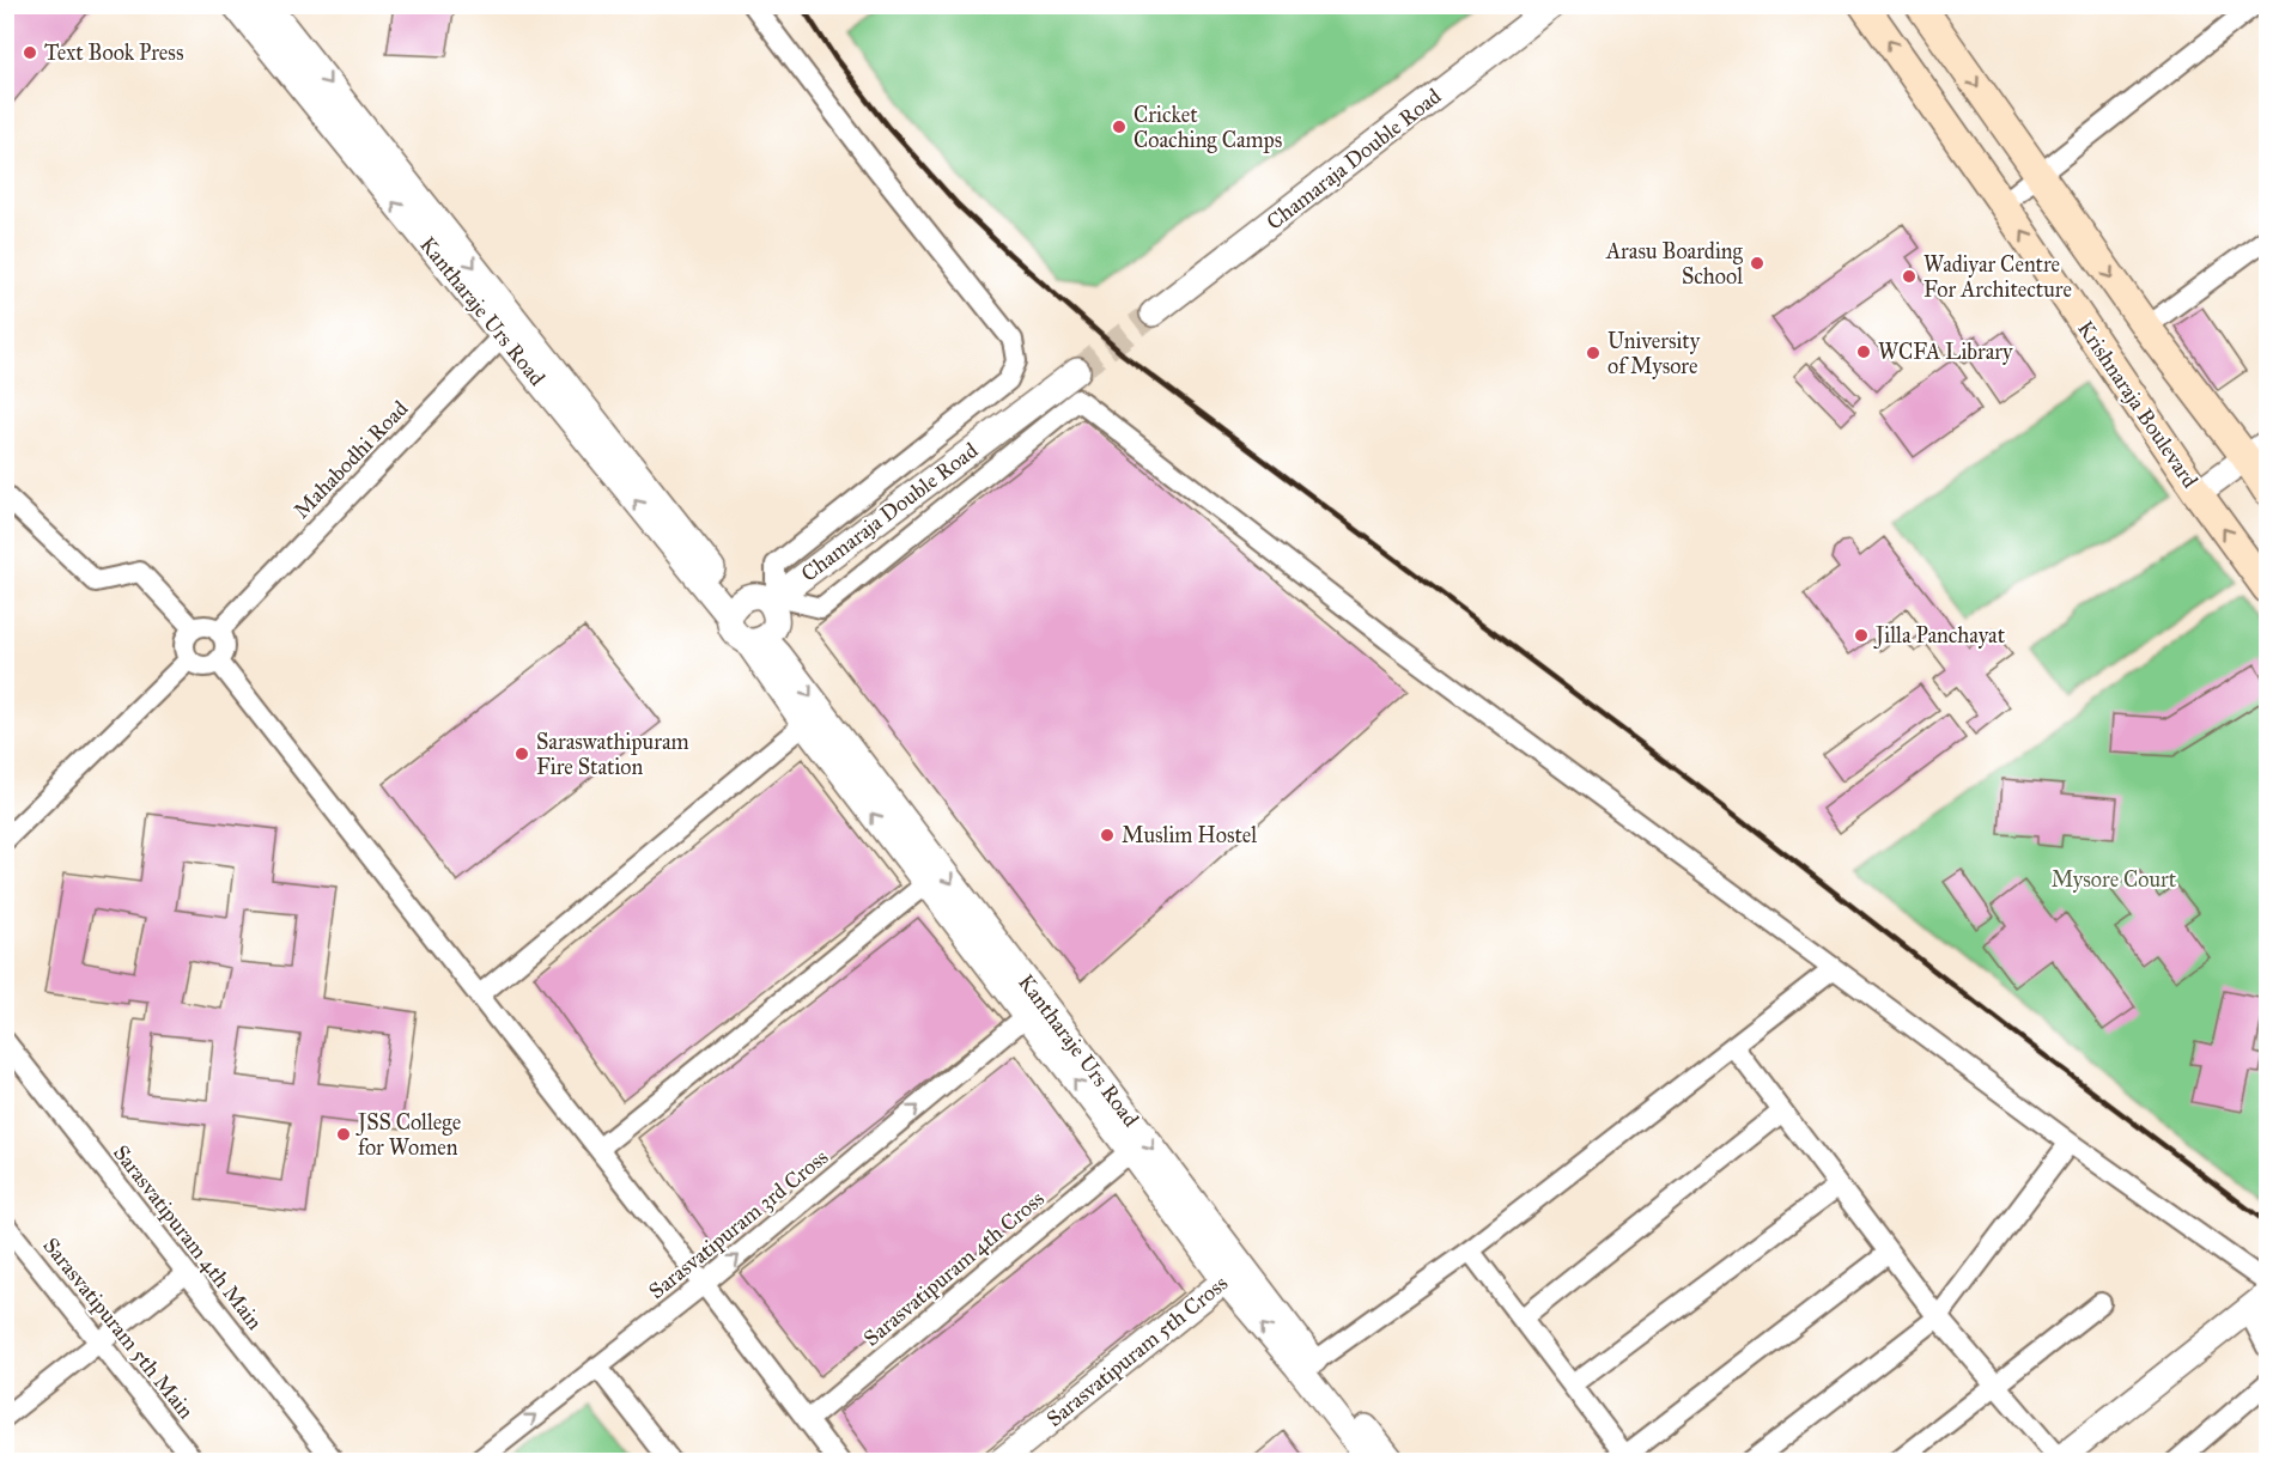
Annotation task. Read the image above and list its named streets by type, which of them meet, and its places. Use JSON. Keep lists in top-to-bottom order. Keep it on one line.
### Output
{"streets":{"main road":["Krishnaraja Boulevard"],"street":["Chamaraja Double Road","Kantharaje Urs Road","Mahabodhi Road","Sarasvatipuram 3rd Cross","Sarasvatipuram 4th Main","Sarasvatipuram 4th Cross","Sarasvatipuram 5th Main","Sarasvatipuram 5th Cross"]},"crossings":[["Chamaraja Double Road","Kantharaje Urs Road"],["Kantharaje Urs Road","Mahabodhi Road"],["Kantharaje Urs Road","Sarasvatipuram 3rd Cross"],["Kantharaje Urs Road","Sarasvatipuram 4th Cross"],["Kantharaje Urs Road","Sarasvatipuram 5th Cross"]],"parks":["Mysore Court"],"places":["Text Book Press","Cricket Coaching Camps","Arasu Boarding School","Wadiyar Centre For Architecture","WCFA Library","University of Mysore","Jilla Panchayat","Saraswathipuram Fire Station","Muslim Hostel","JSS College for Women"]}
